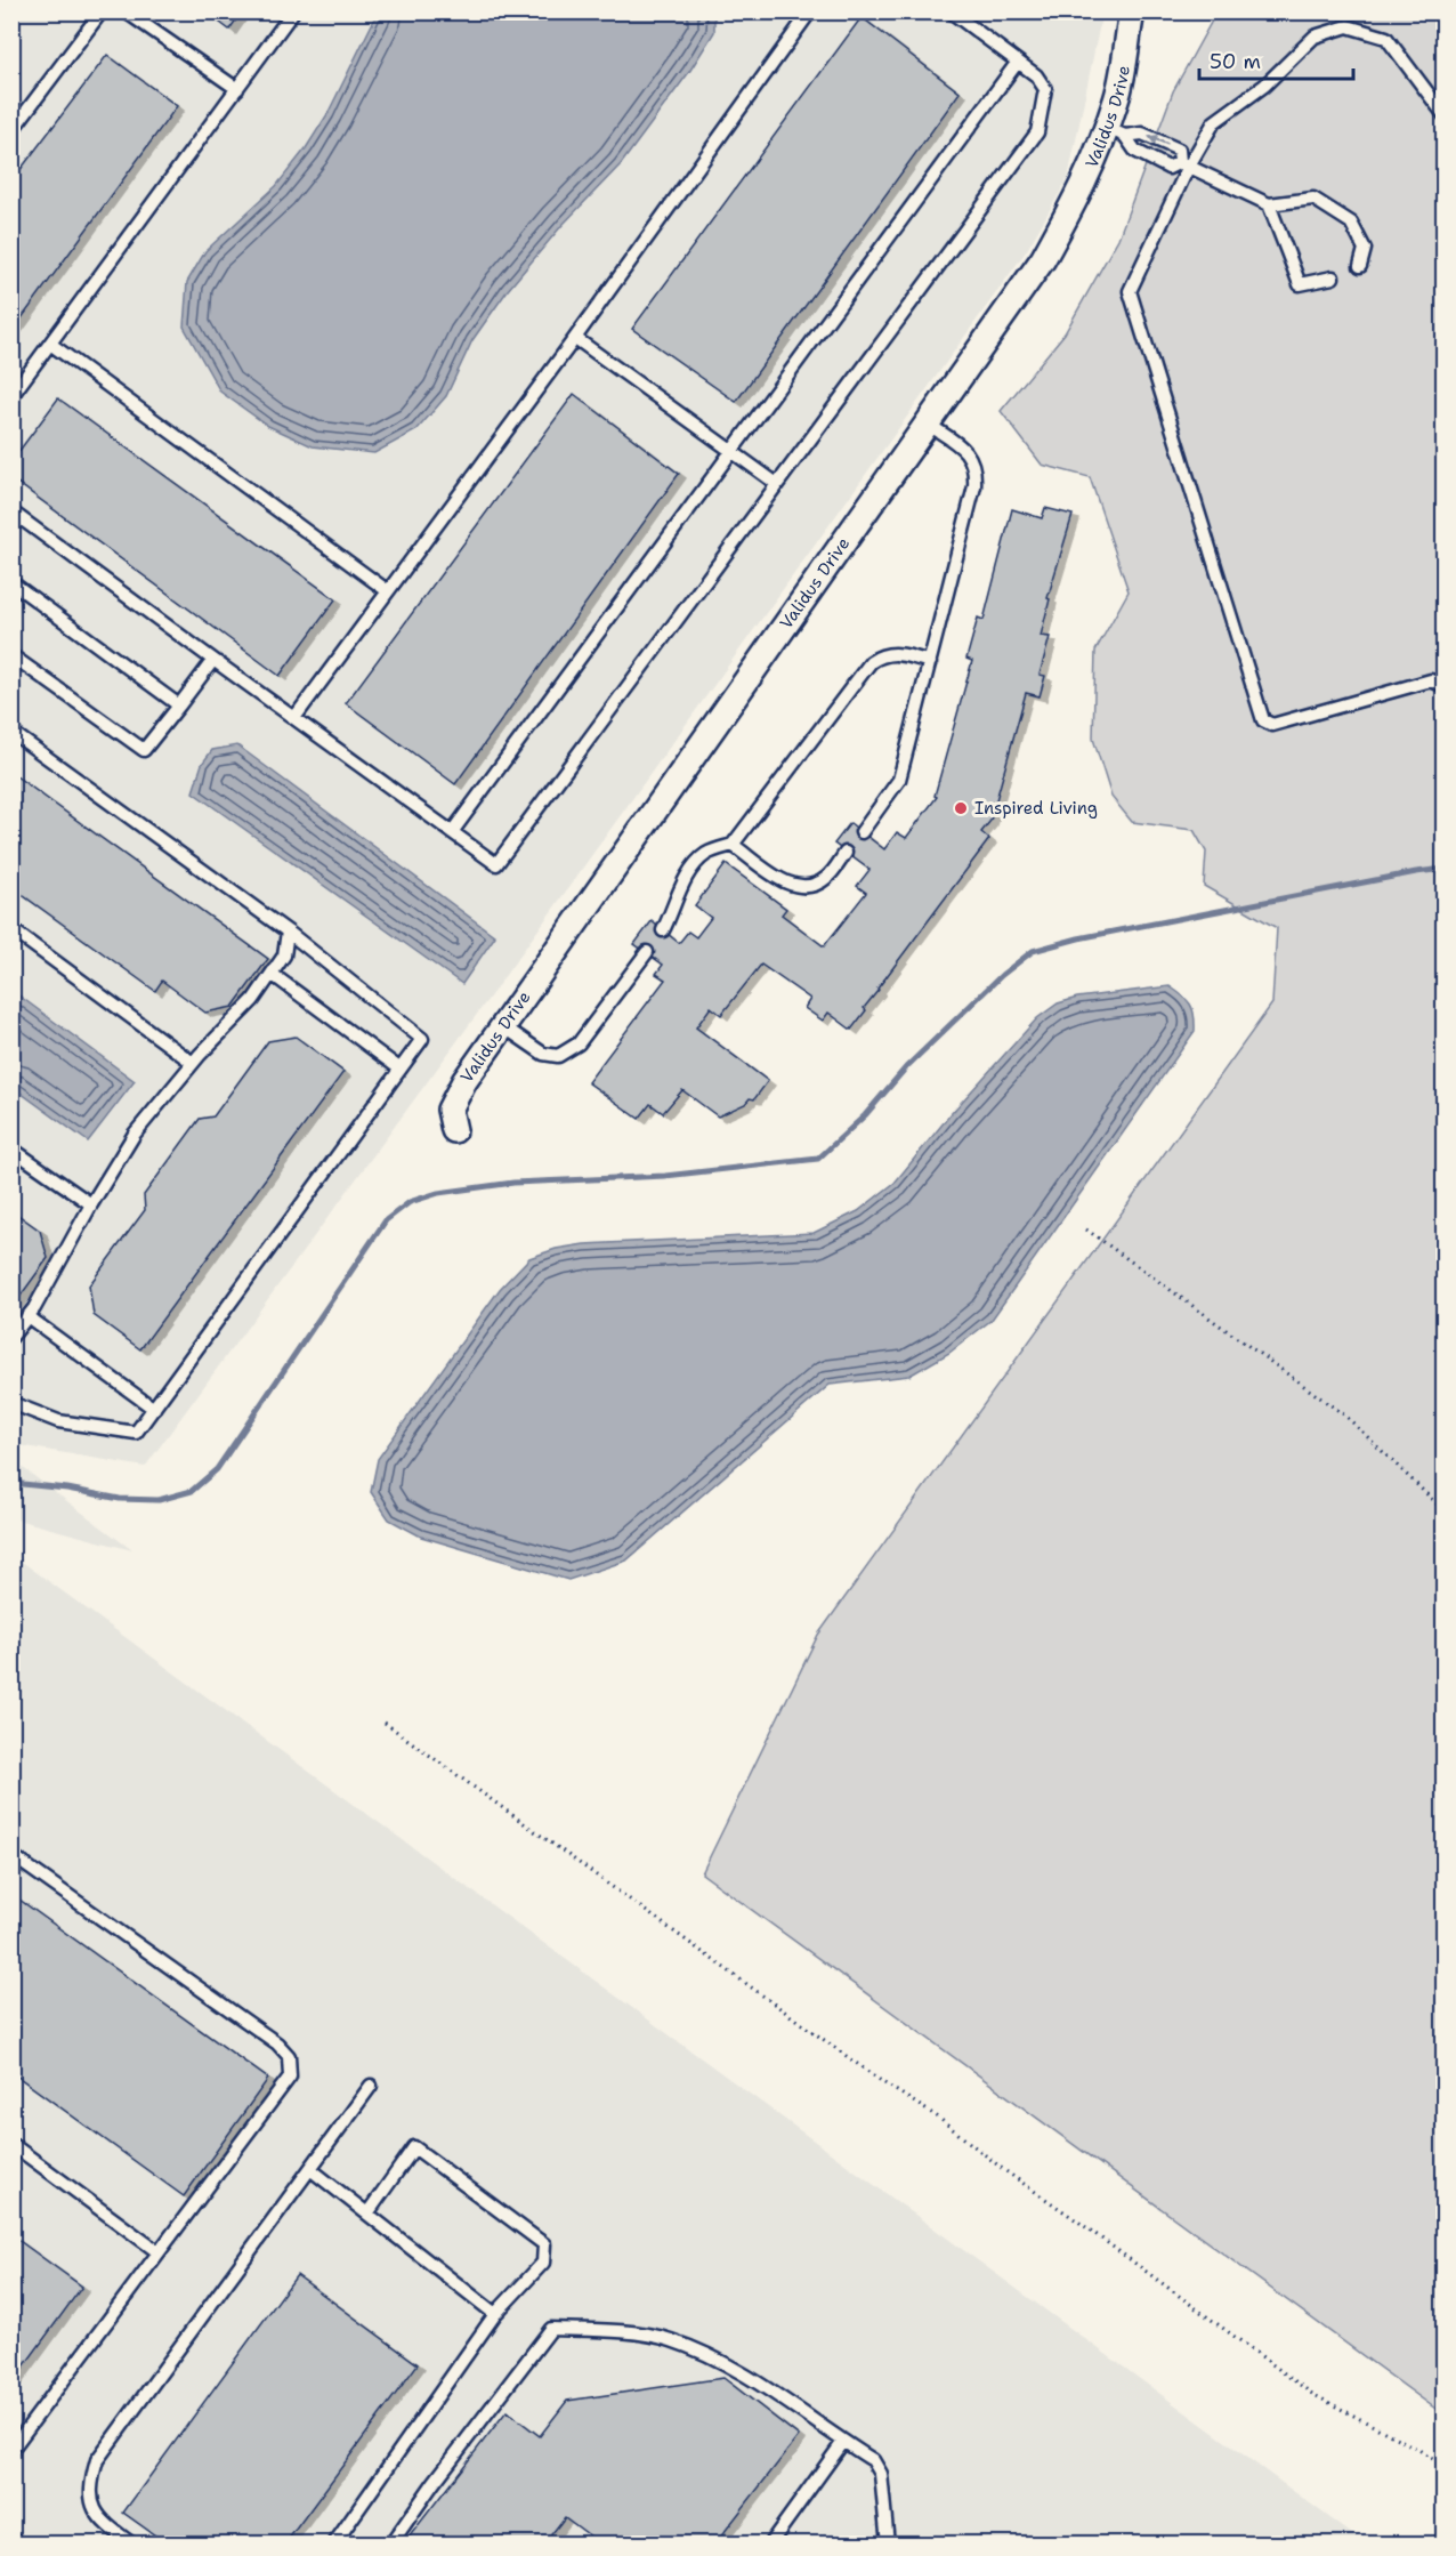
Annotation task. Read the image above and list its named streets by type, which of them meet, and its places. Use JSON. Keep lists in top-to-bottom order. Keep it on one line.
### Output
{"streets":{"street":["Validus Drive"]},"places":["Inspired Living"],"scale_bar":"50 m"}
